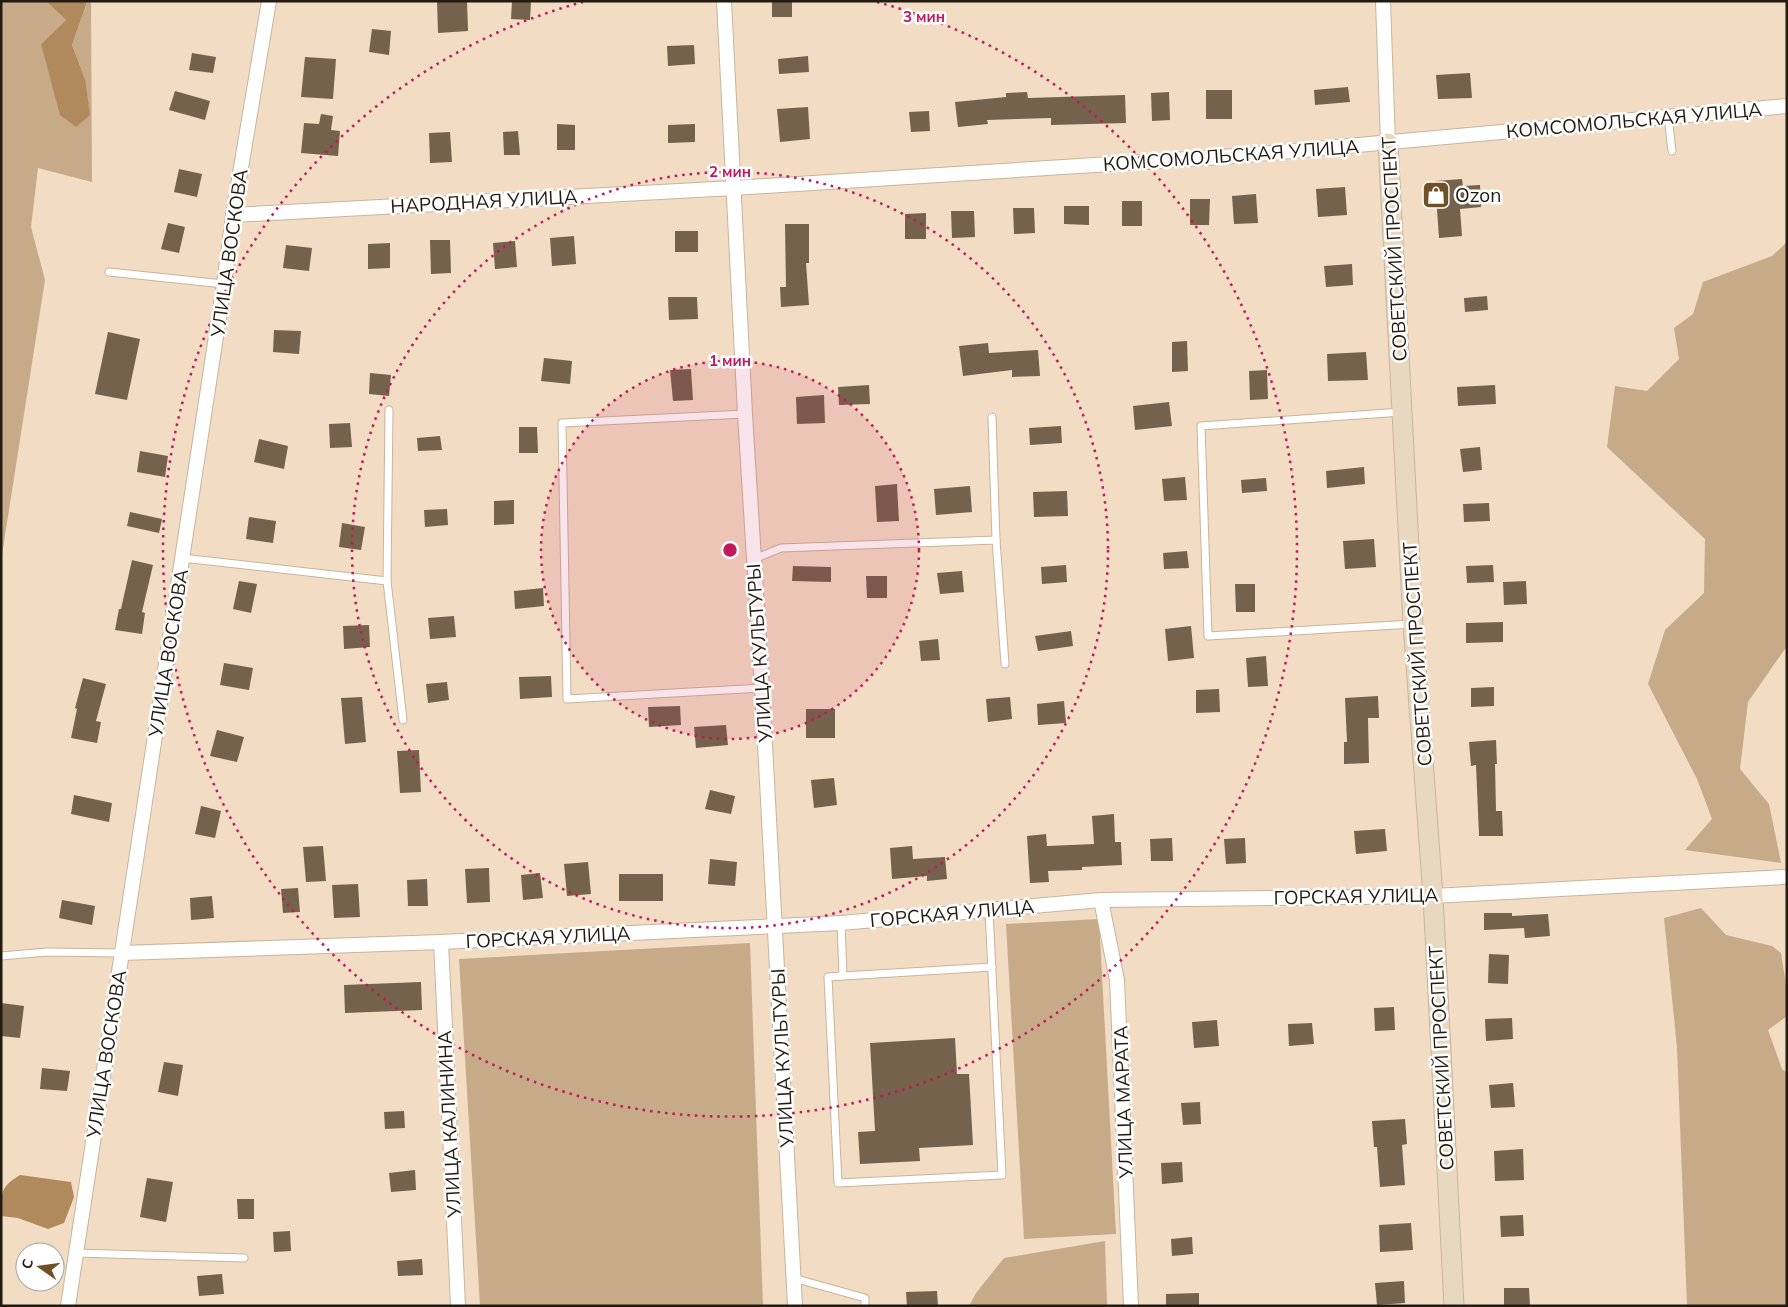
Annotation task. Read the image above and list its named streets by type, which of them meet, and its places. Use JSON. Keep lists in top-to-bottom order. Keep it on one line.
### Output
{"streets":{"street":["КОМСОМОЛЬСКАЯ УЛИЦА","НАРОДНАЯ УЛИЦА","СОВЕТСКИЙ ПРОСПЕКТ","УЛИЦА ВОСКОВА","УЛИЦА КУЛЬТУРЫ","ГОРСКАЯ УЛИЦА","УЛИЦА МАРАТА","УЛИЦА КАЛИНИНА"]},"crossings":[["КОМСОМОЛЬСКАЯ УЛИЦА","НАРОДНАЯ УЛИЦА"],["КОМСОМОЛЬСКАЯ УЛИЦА","СОВЕТСКИЙ ПРОСПЕКТ"],["КОМСОМОЛЬСКАЯ УЛИЦА","УЛИЦА КУЛЬТУРЫ"],["НАРОДНАЯ УЛИЦА","УЛИЦА ВОСКОВА"],["НАРОДНАЯ УЛИЦА","УЛИЦА КУЛЬТУРЫ"],["СОВЕТСКИЙ ПРОСПЕКТ","ГОРСКАЯ УЛИЦА"],["УЛИЦА ВОСКОВА","ГОРСКАЯ УЛИЦА"],["УЛИЦА КУЛЬТУРЫ","ГОРСКАЯ УЛИЦА"],["ГОРСКАЯ УЛИЦА","УЛИЦА МАРАТА"],["ГОРСКАЯ УЛИЦА","УЛИЦА КАЛИНИНА"]],"places":{"shop":["Ozon"]},"north":"left","rings":["3 мин","2 мин","1 мин"]}
